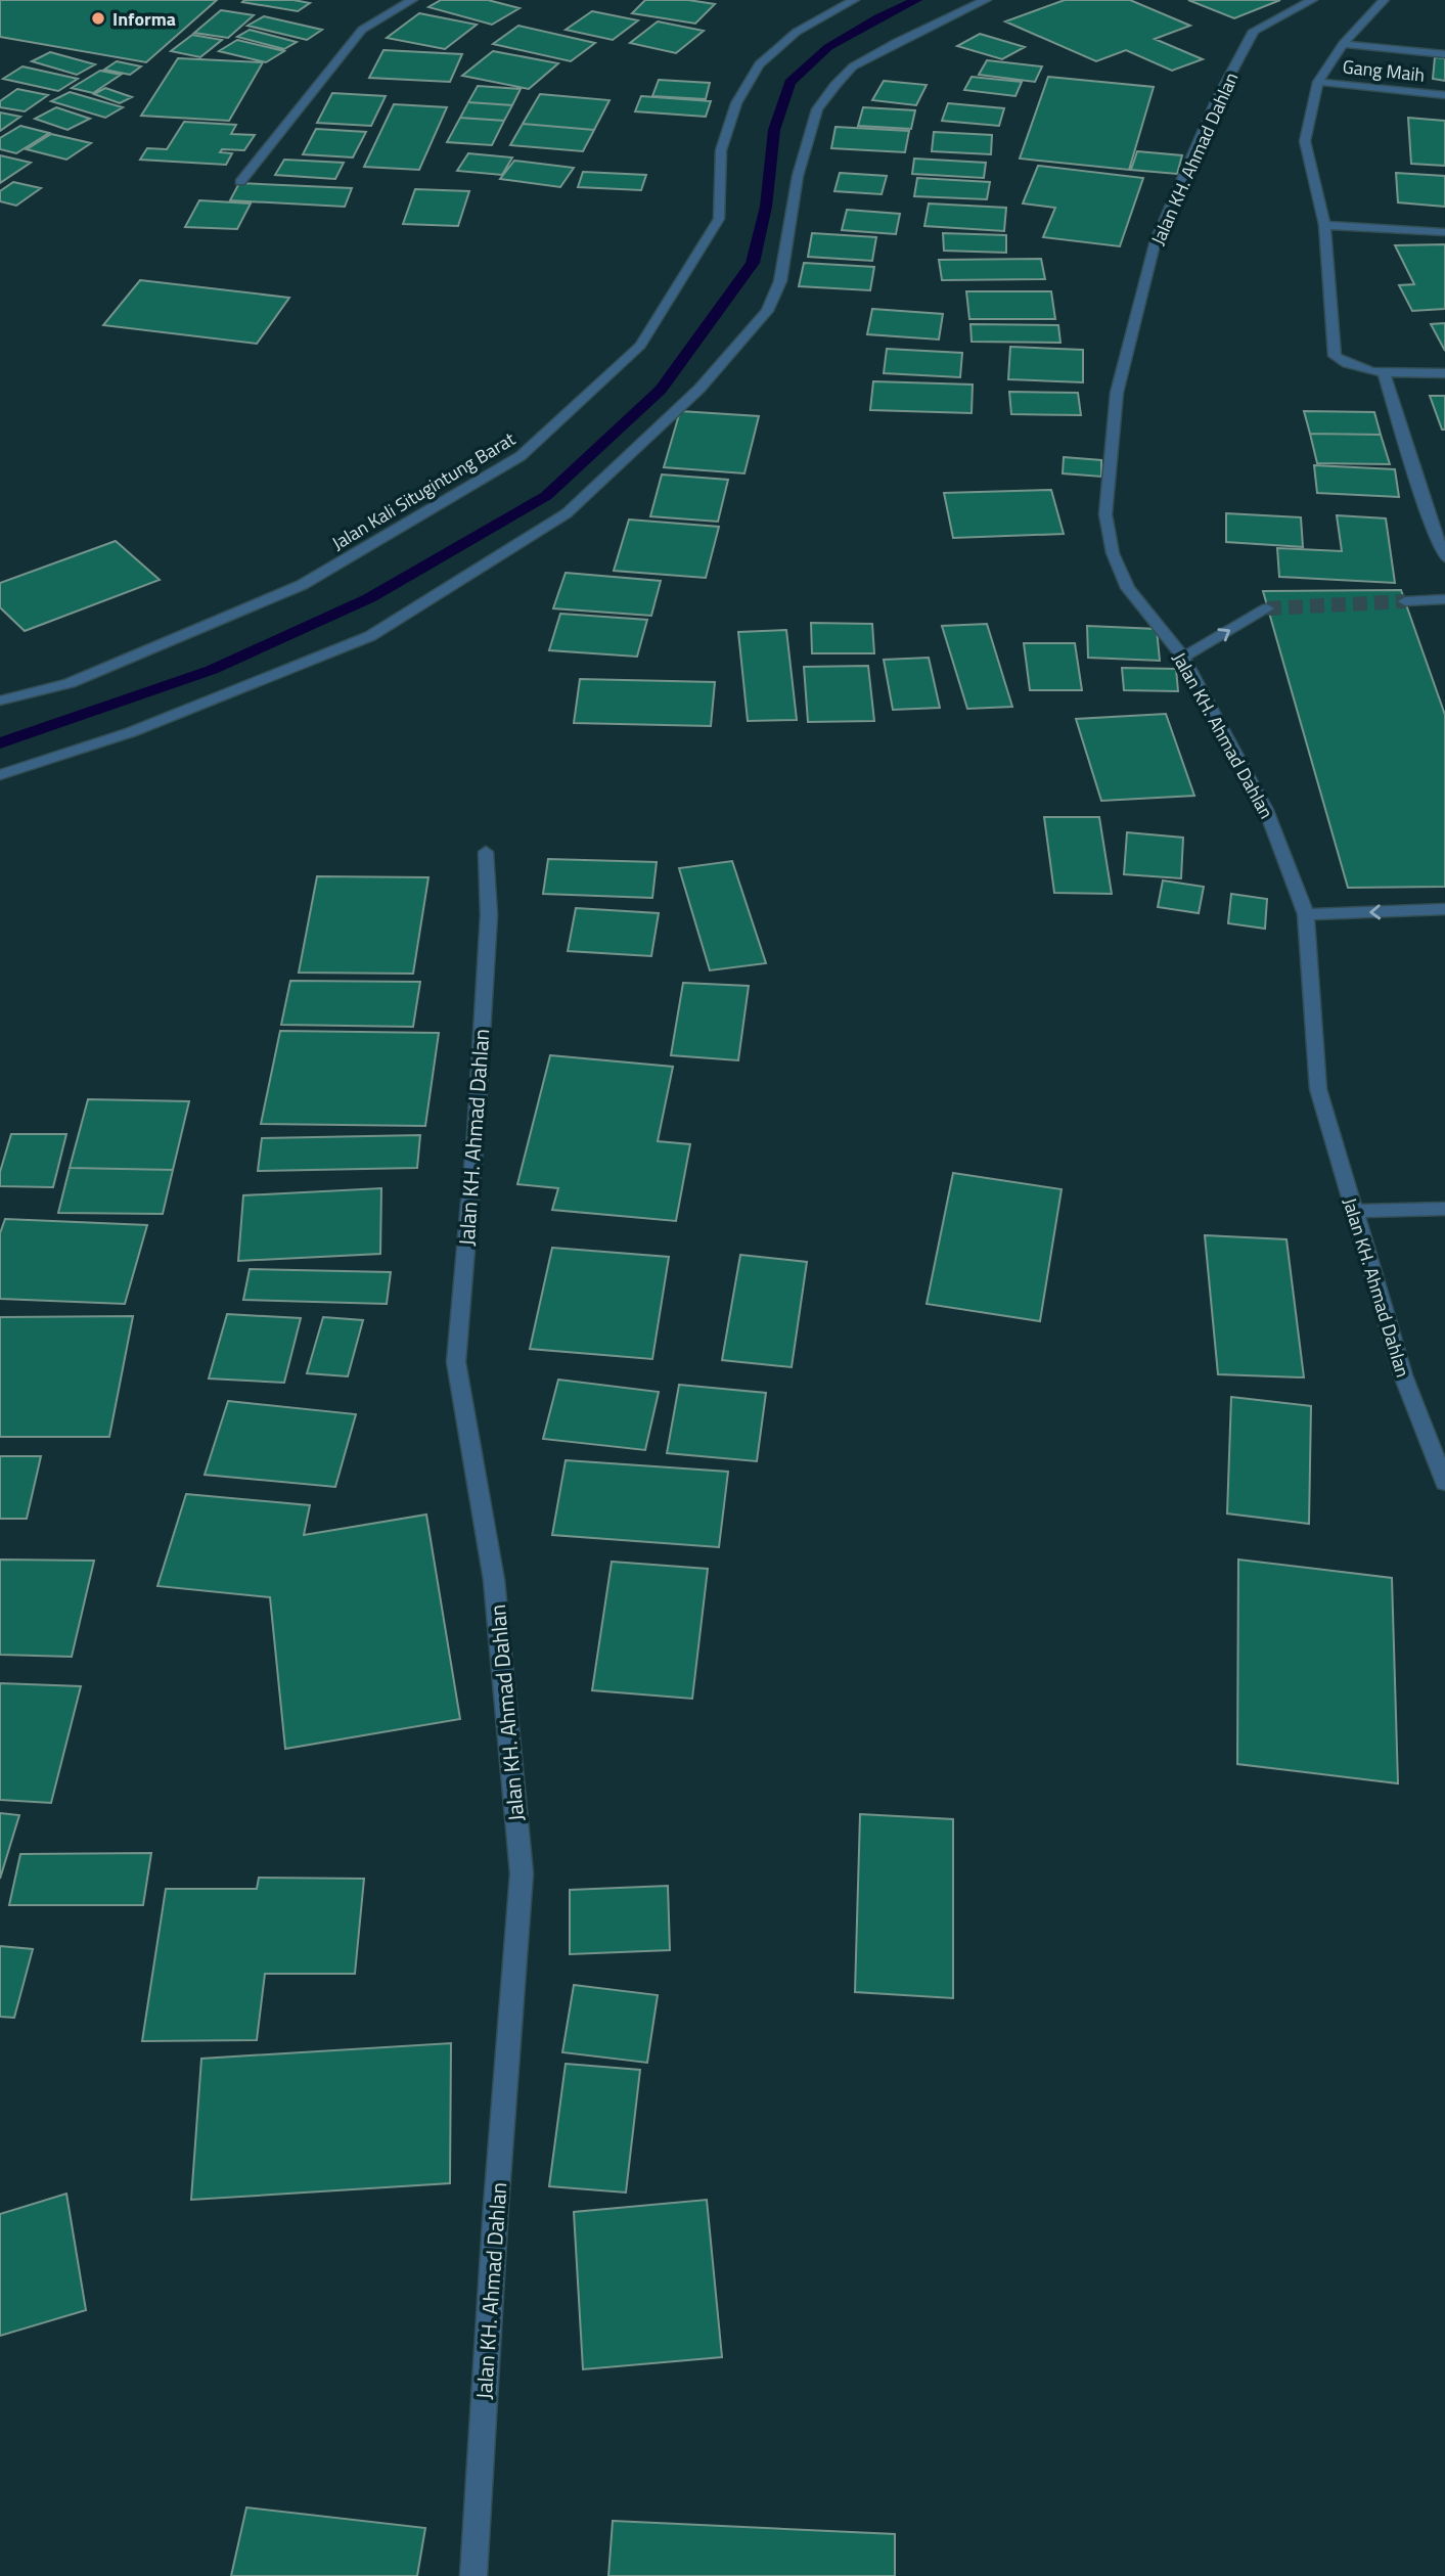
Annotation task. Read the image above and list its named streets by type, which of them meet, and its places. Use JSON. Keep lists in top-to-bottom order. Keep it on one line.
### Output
{"streets":{"street":["Gang Maih","Jalan KH. Ahmad Dahlan","Jalan Kali Situgintung Barat"]},"places":["Informa"]}
